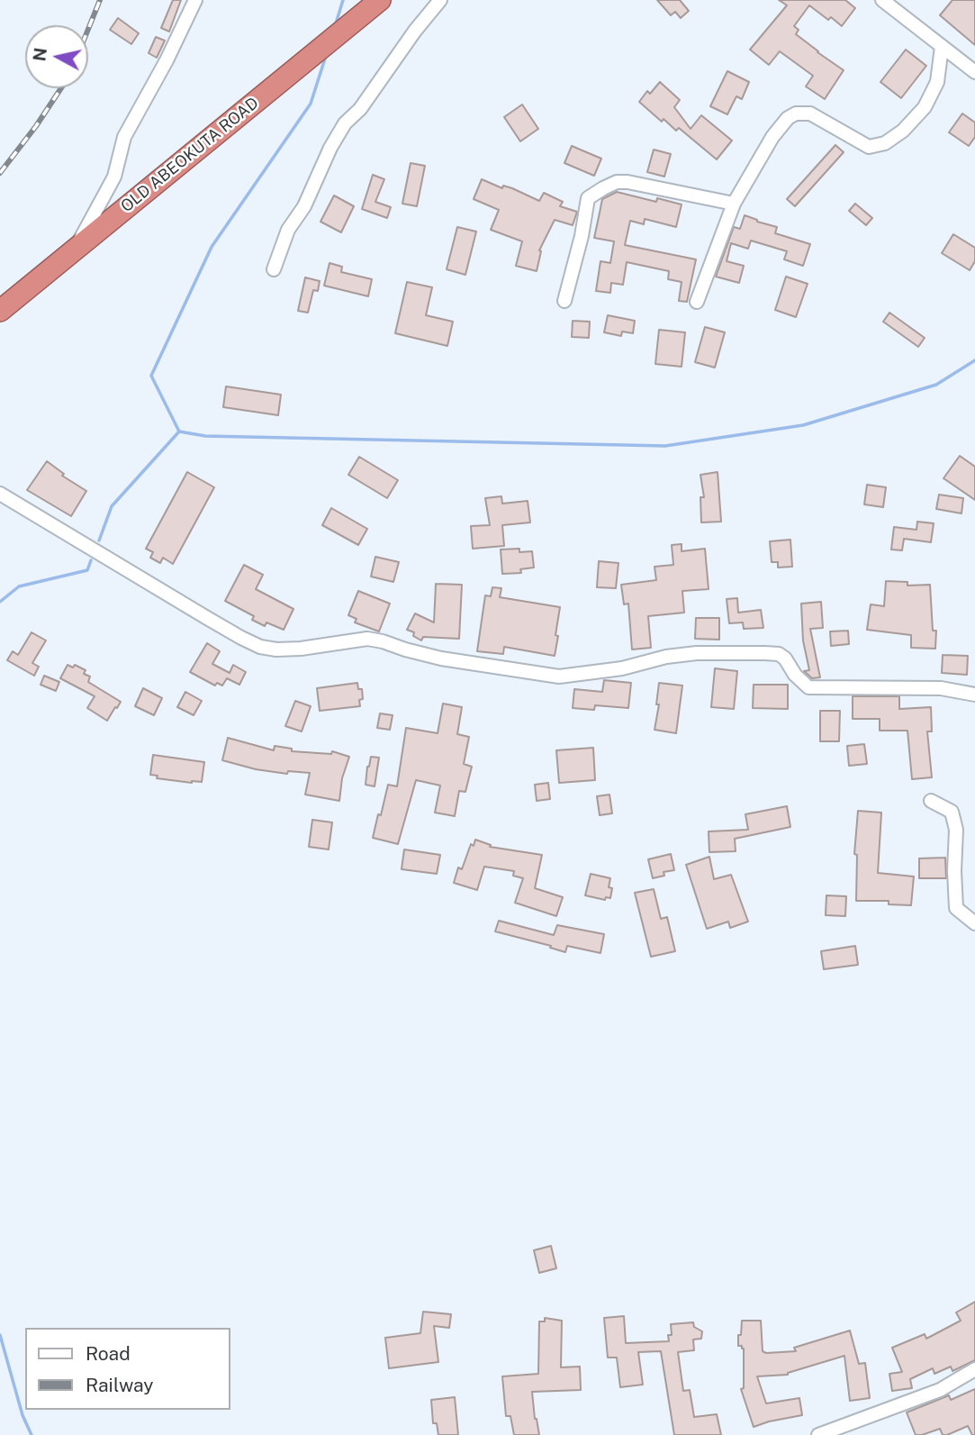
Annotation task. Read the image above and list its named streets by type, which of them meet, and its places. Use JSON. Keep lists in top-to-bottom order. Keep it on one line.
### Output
{"streets":{"highway":["OLD ABEOKUTA ROAD"]},"legend":["Road","Railway"],"north":"left"}
